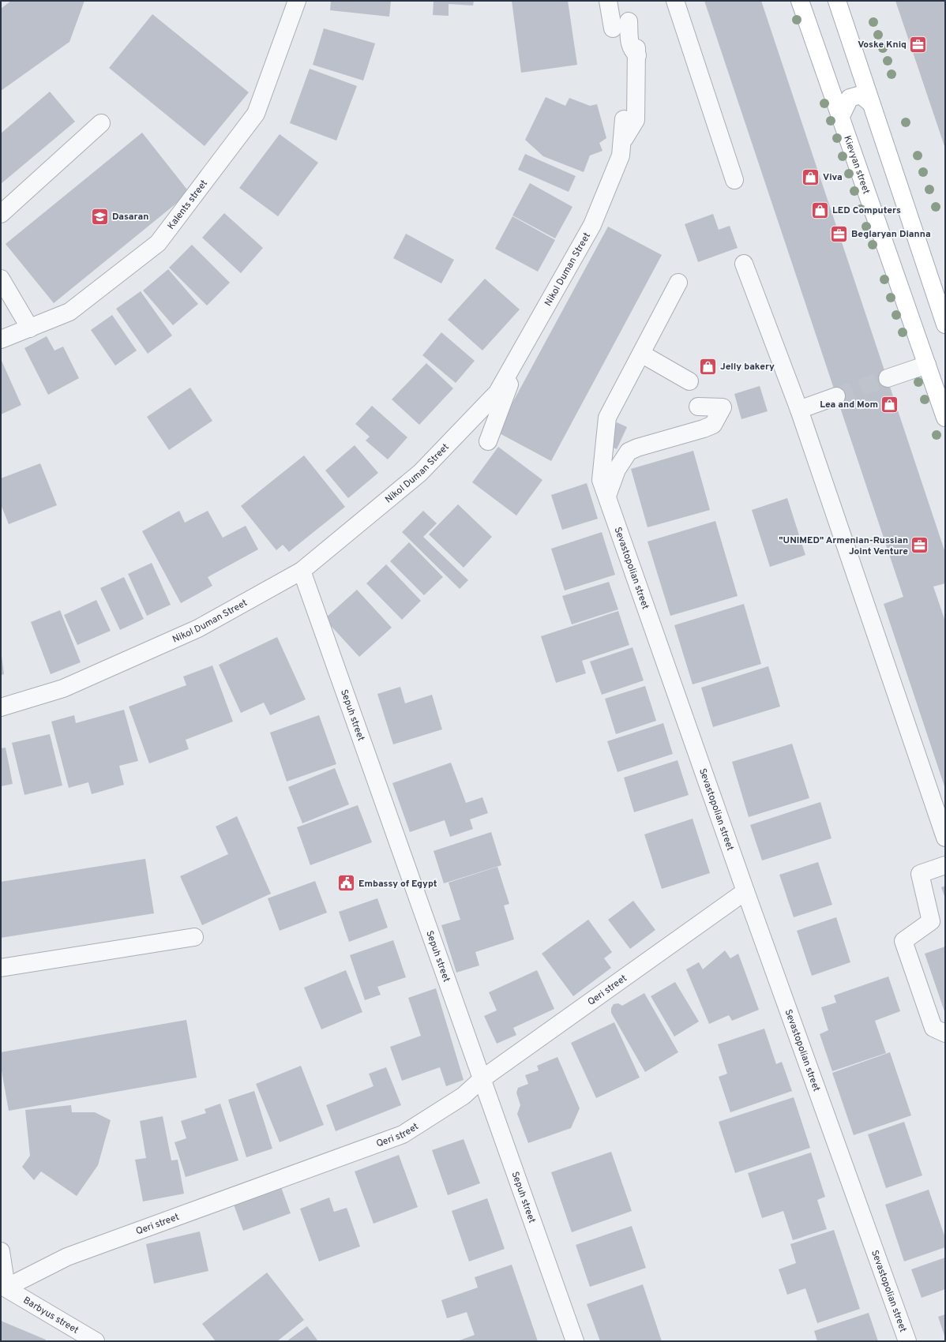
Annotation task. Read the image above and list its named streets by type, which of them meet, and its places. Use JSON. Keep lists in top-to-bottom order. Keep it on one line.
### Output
{"streets":{"main road":["Kievyan street"],"street":["Kalents street","Nikol Duman Street","Sevastopolian street","Sepuh street","Qeri street","Barbyus street"]},"crossings":[["Nikol Duman Street","Sepuh street"],["Sevastopolian street","Qeri street"],["Sepuh street","Qeri street"],["Qeri street","Barbyus street"]],"places":{"office":["Voske Kniq","Beglaryan Dianna","\"UNIMED\" Armenian-Russian Joint Venture"],"shop":["Viva","LED Computers","Jelly bakery","Lea and Mom"],"school or university":["Dasaran"],"public building":["Embassy of Egypt"]}}
